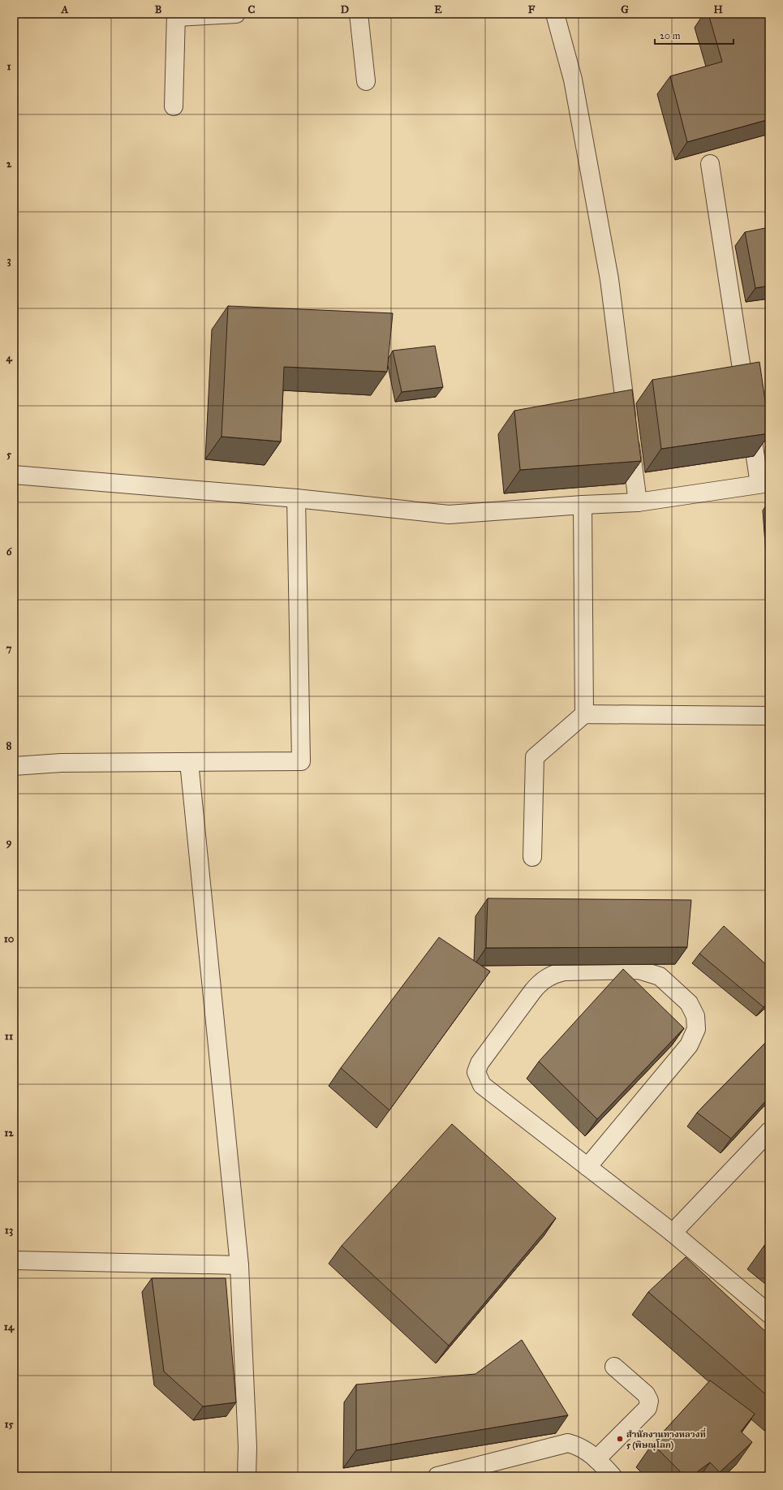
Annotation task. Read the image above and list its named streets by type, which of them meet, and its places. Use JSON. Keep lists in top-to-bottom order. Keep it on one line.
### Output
{"places":["สำนักงานทางหลวงที่ 5 (พิษณุโลก)"],"scale_bar":"20 m","grid":{"columns":["A","B","C","D","E","F","G","H"],"rows":["1","2","3","4","5","6","7","8","9","10","11","12","13","14","15"]}}
